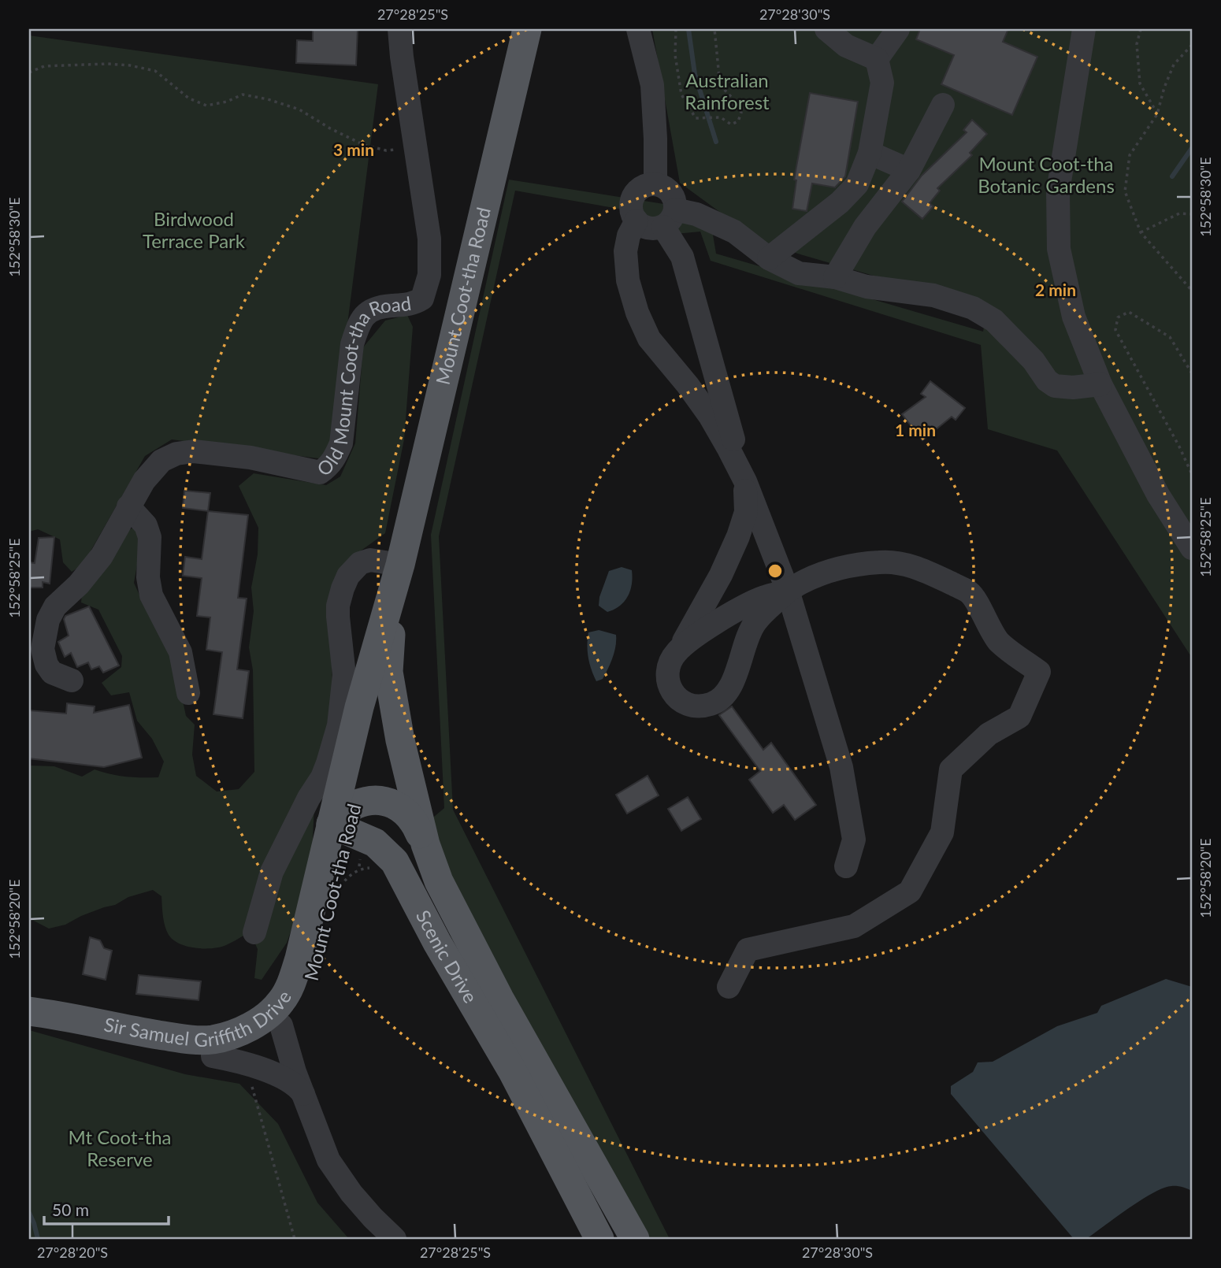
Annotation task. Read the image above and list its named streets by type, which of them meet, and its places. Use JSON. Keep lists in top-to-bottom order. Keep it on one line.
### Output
{"streets":{"main road":["Mount Coot-tha Road","Scenic Drive","Sir Samuel Griffith Drive"],"street":["Old Mount Coot-tha Road"]},"crossings":[["Mount Coot-tha Road","Scenic Drive"],["Mount Coot-tha Road","Sir Samuel Griffith Drive"],["Scenic Drive","Sir Samuel Griffith Drive"]],"parks":["Australian Rainforest","Mount Coot-tha Botanic Gardens","Birdwood Terrace Park","Mt Coot-tha Reserve"],"scale_bar":"50 m","coordinates":["27°28'25\"S","27°28'30\"S","152°58'30\"E","152°58'25\"E","152°58'20\"E","27°28'20\"S"],"rings":["3 min","2 min","1 min"]}
